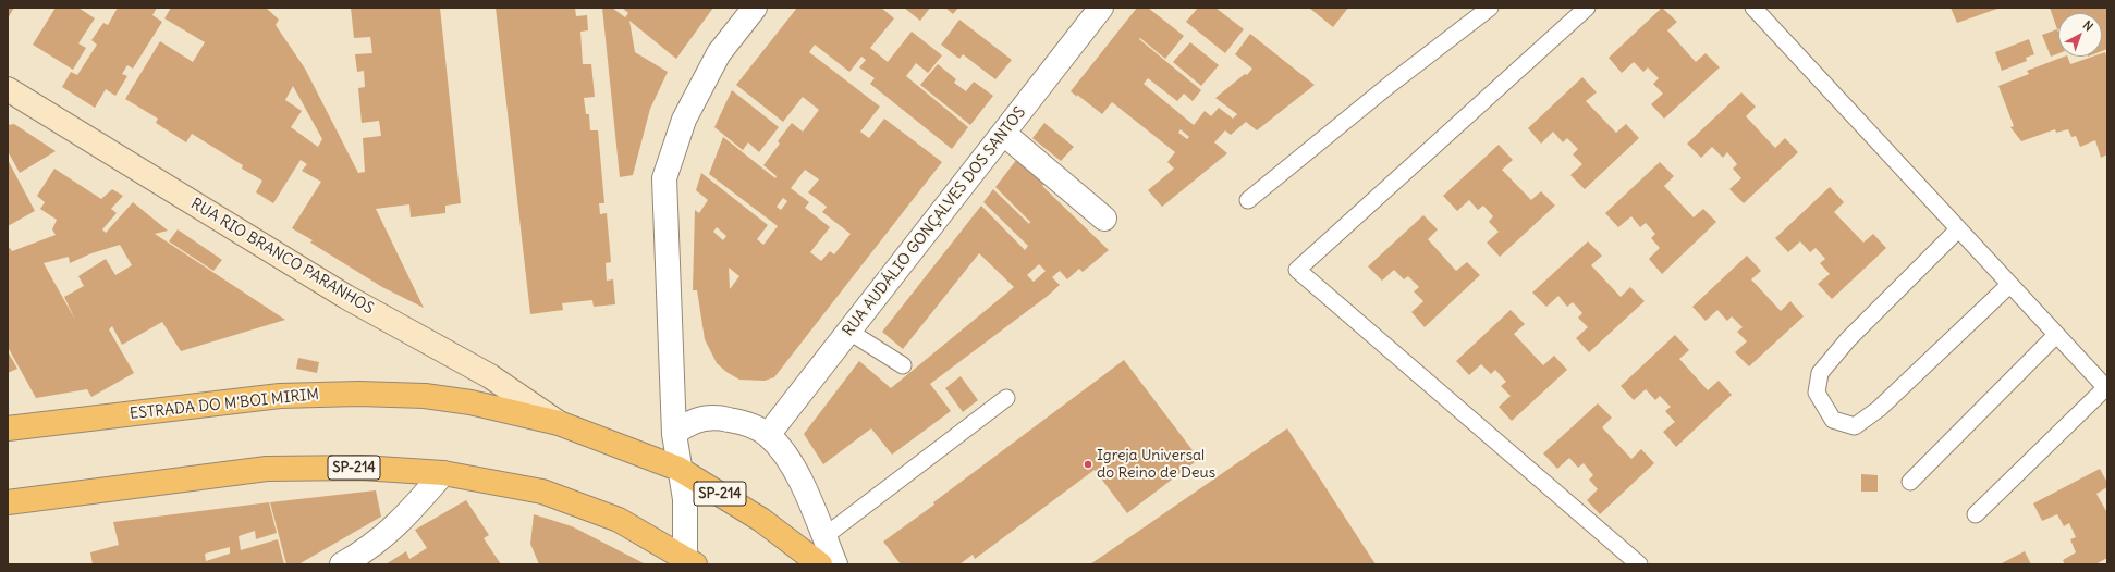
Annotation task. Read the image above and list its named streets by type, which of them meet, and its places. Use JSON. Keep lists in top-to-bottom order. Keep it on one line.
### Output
{"streets":{"main road":["ESTRADA DO M'BOI MIRIM","SP-214"],"street":["RUA AUDÁLIO GONÇALVES DOS SANTOS","RUA RIO BRANCO PARANHOS"]},"crossings":[["RUA RIO BRANCO PARANHOS","ESTRADA DO M'BOI MIRIM"]],"places":["Igreja Universal do Reino de Deus"],"north":"top right"}
